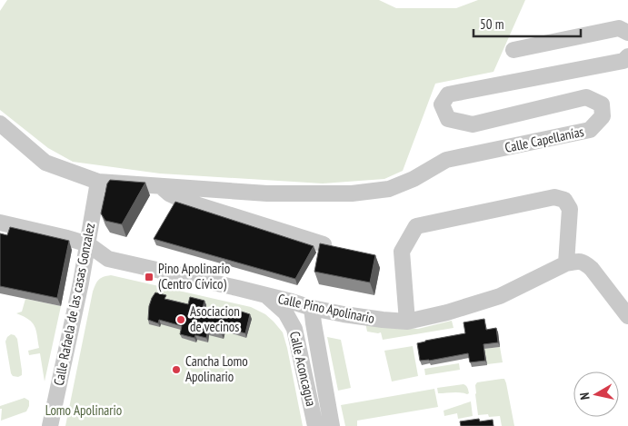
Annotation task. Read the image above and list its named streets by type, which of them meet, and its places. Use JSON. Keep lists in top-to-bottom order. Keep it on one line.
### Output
{"streets":{"street":["Calle Capellanías","Calle Rafaela de las casas Gonzalez","Calle Pino Apolinario","Calle Aconcagua"]},"crossings":[["Calle Capellanías","Calle Rafaela de las casas Gonzalez"],["Calle Rafaela de las casas Gonzalez","Calle Pino Apolinario"],["Calle Pino Apolinario","Calle Aconcagua"]],"parks":["Lomo Apolinario"],"places":{"transit":["Pino Apolinario (Centro Cívico)"],"other":["Asociacion de vecinos","Cancha Lomo Apolinario"]},"scale_bar":"50 m","north":"left"}
